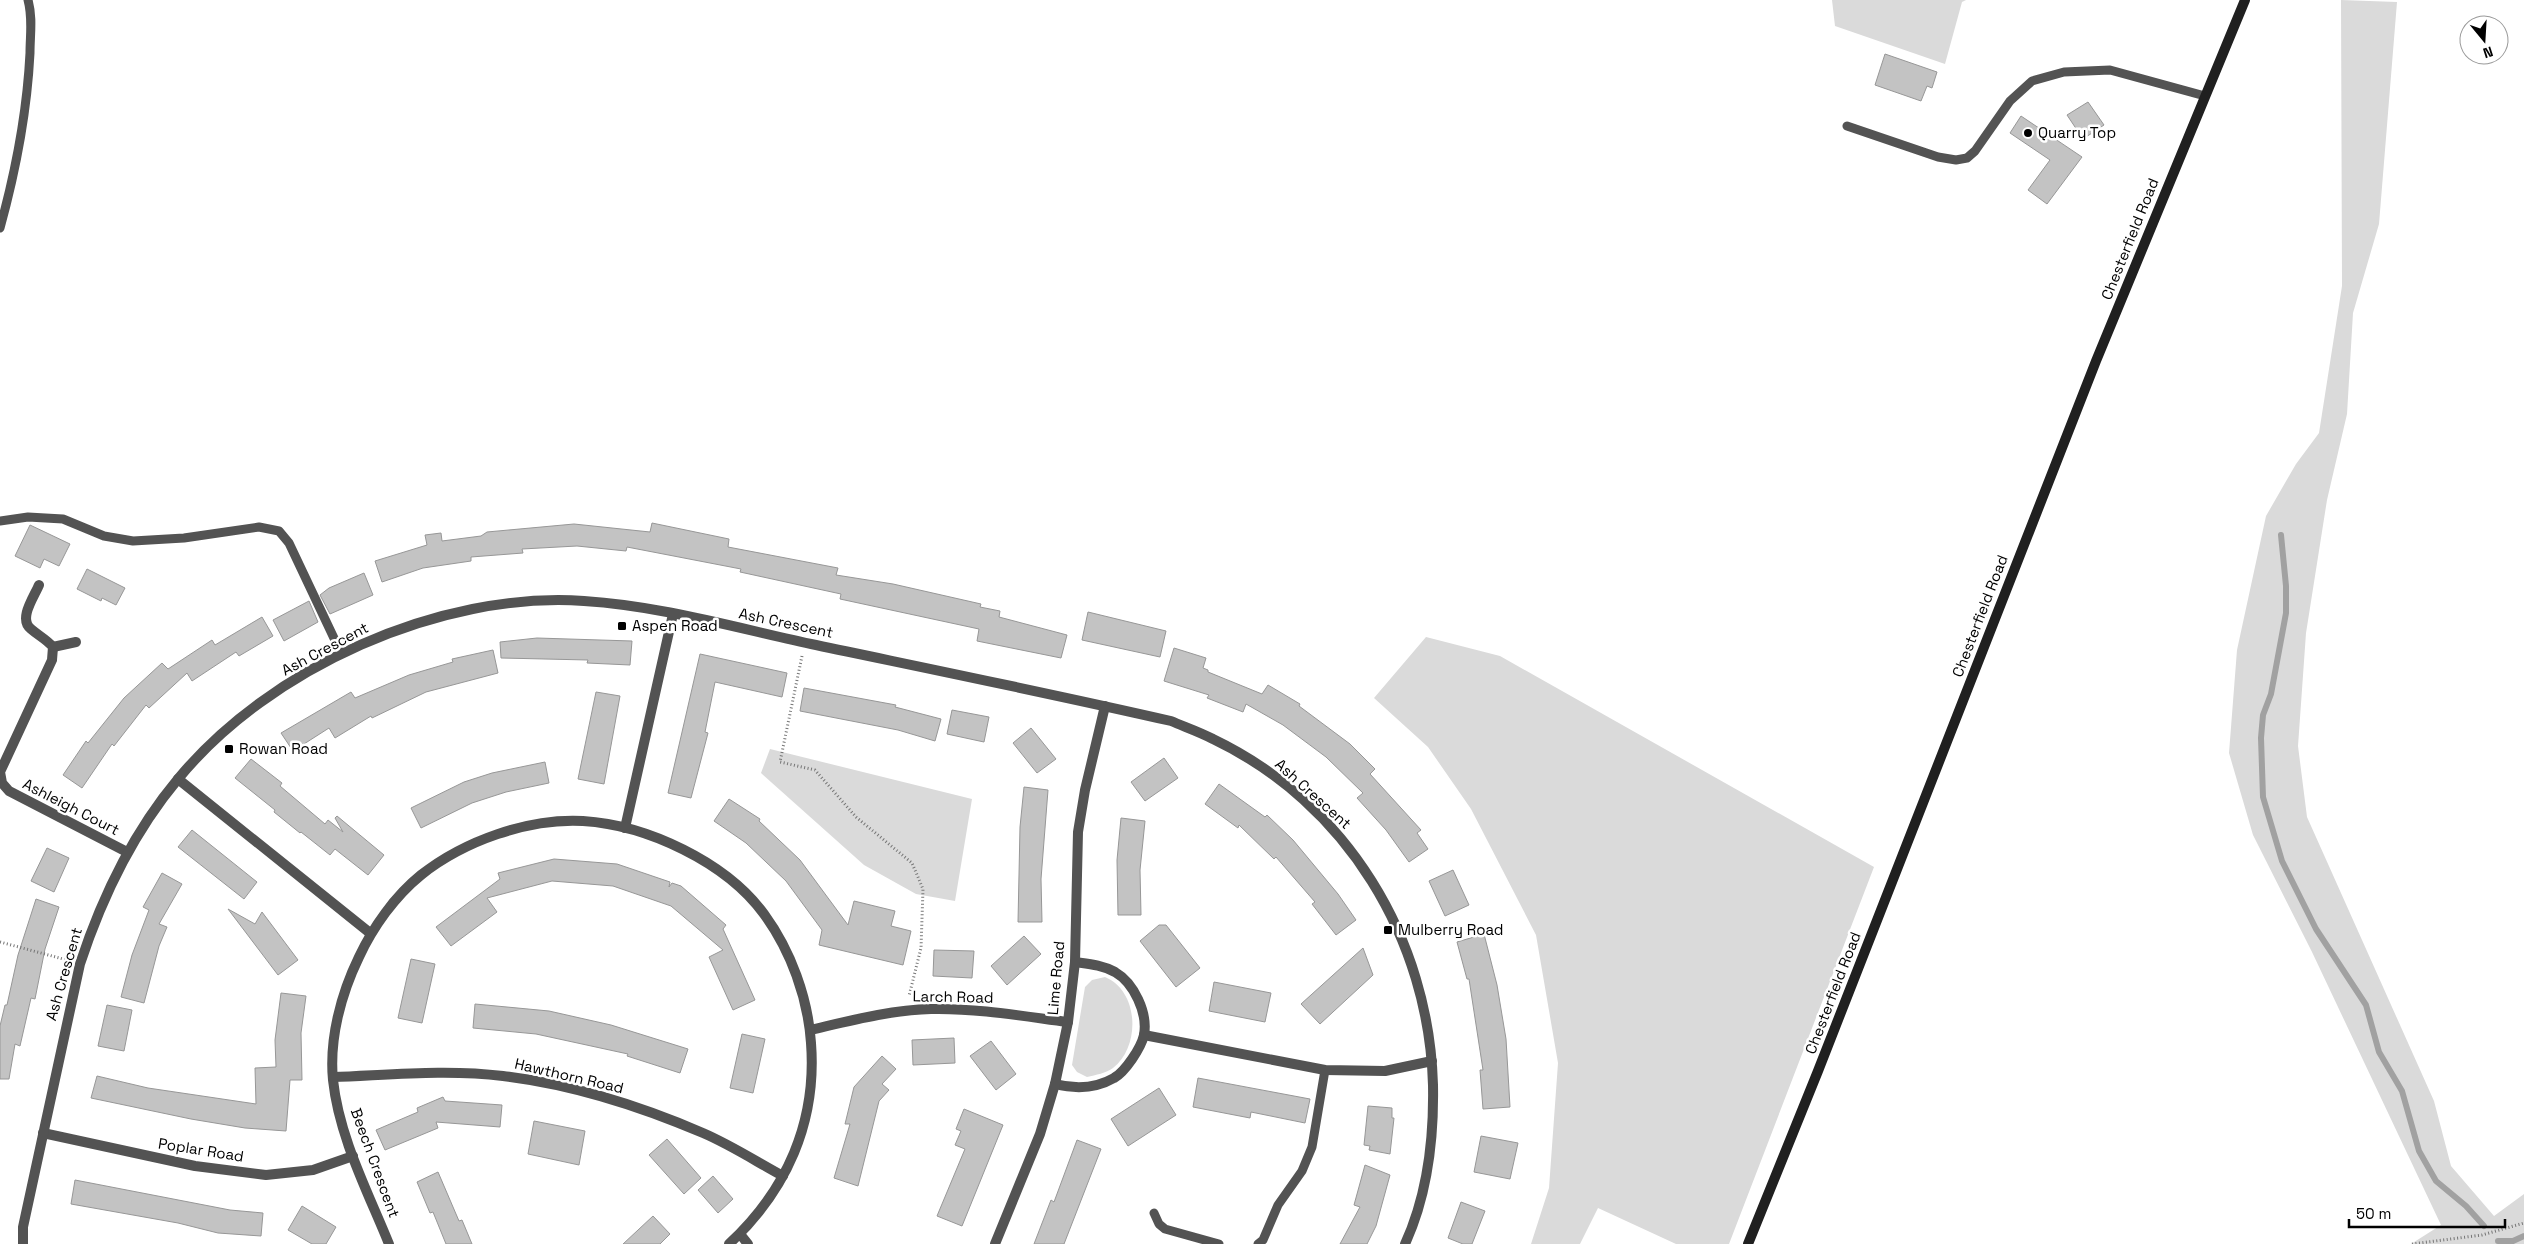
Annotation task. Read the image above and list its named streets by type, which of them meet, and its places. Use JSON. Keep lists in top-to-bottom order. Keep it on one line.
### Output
{"streets":{"main road":["Chesterfield Road"],"street":["Ash Crescent","Ashleigh Court","Lime Road","Larch Road","Hawthorn Road","Poplar Road","Beech Crescent"]},"crossings":[["Ash Crescent","Ashleigh Court"],["Ash Crescent","Lime Road"],["Ash Crescent","Poplar Road"],["Lime Road","Larch Road"],["Larch Road","Beech Crescent"],["Hawthorn Road","Beech Crescent"],["Poplar Road","Beech Crescent"]],"places":{"other":["Quarry Top"],"transit":["Aspen Road","Rowan Road","Mulberry Road"]},"scale_bar":"50 m","north":"bottom"}
